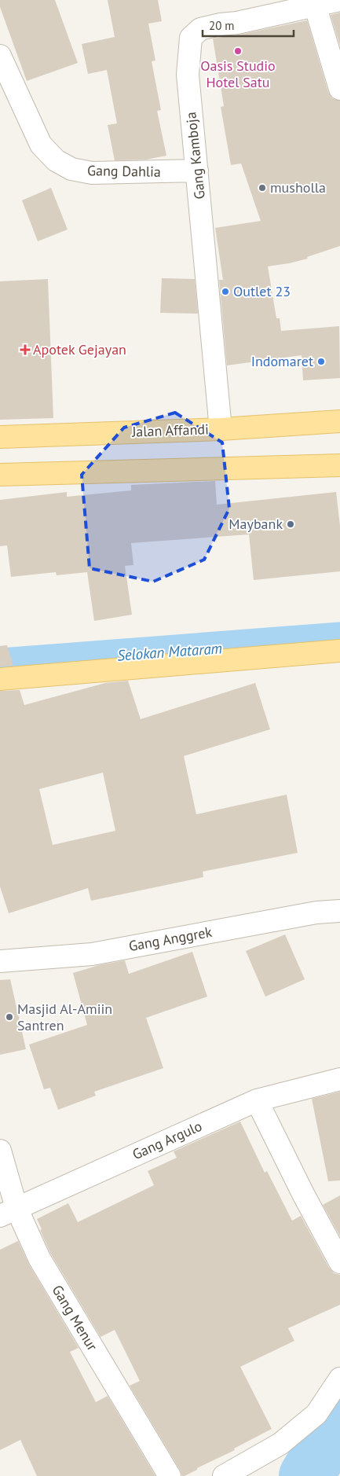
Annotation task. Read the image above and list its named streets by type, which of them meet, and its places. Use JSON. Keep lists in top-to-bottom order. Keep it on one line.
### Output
{"streets":{"main road":["Jalan Affandi"],"street":["Gang Kamboja","Gang Dahlia","Gang Anggrek","Gang Argulo","Gang Menur"]},"crossings":[["Gang Kamboja","Gang Dahlia"],["Gang Kamboja","Jalan Affandi"],["Gang Argulo","Gang Menur"]],"water":["Selokan Mataram"],"places":{"other":["Oasis Studio Hotel Satu","musholla","Outlet 23","Indomaret","Maybank","Masjid Al-Amiin Santren"],"health":["Apotek Gejayan"]},"scale_bar":"20 m"}
